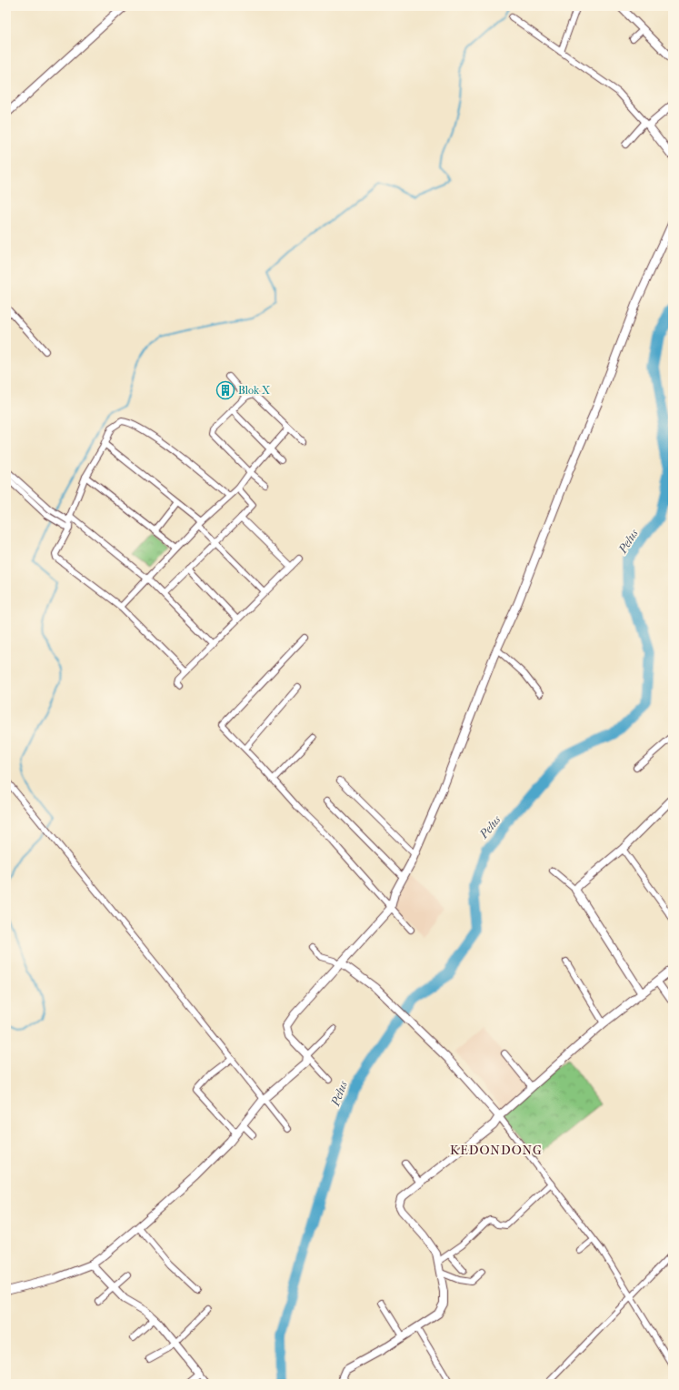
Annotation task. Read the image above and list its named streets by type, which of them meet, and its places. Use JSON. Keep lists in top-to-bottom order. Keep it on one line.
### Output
{"districts":["KEDONDONG"],"water":["Pelus"],"places":{"building":["Blok X"]}}
